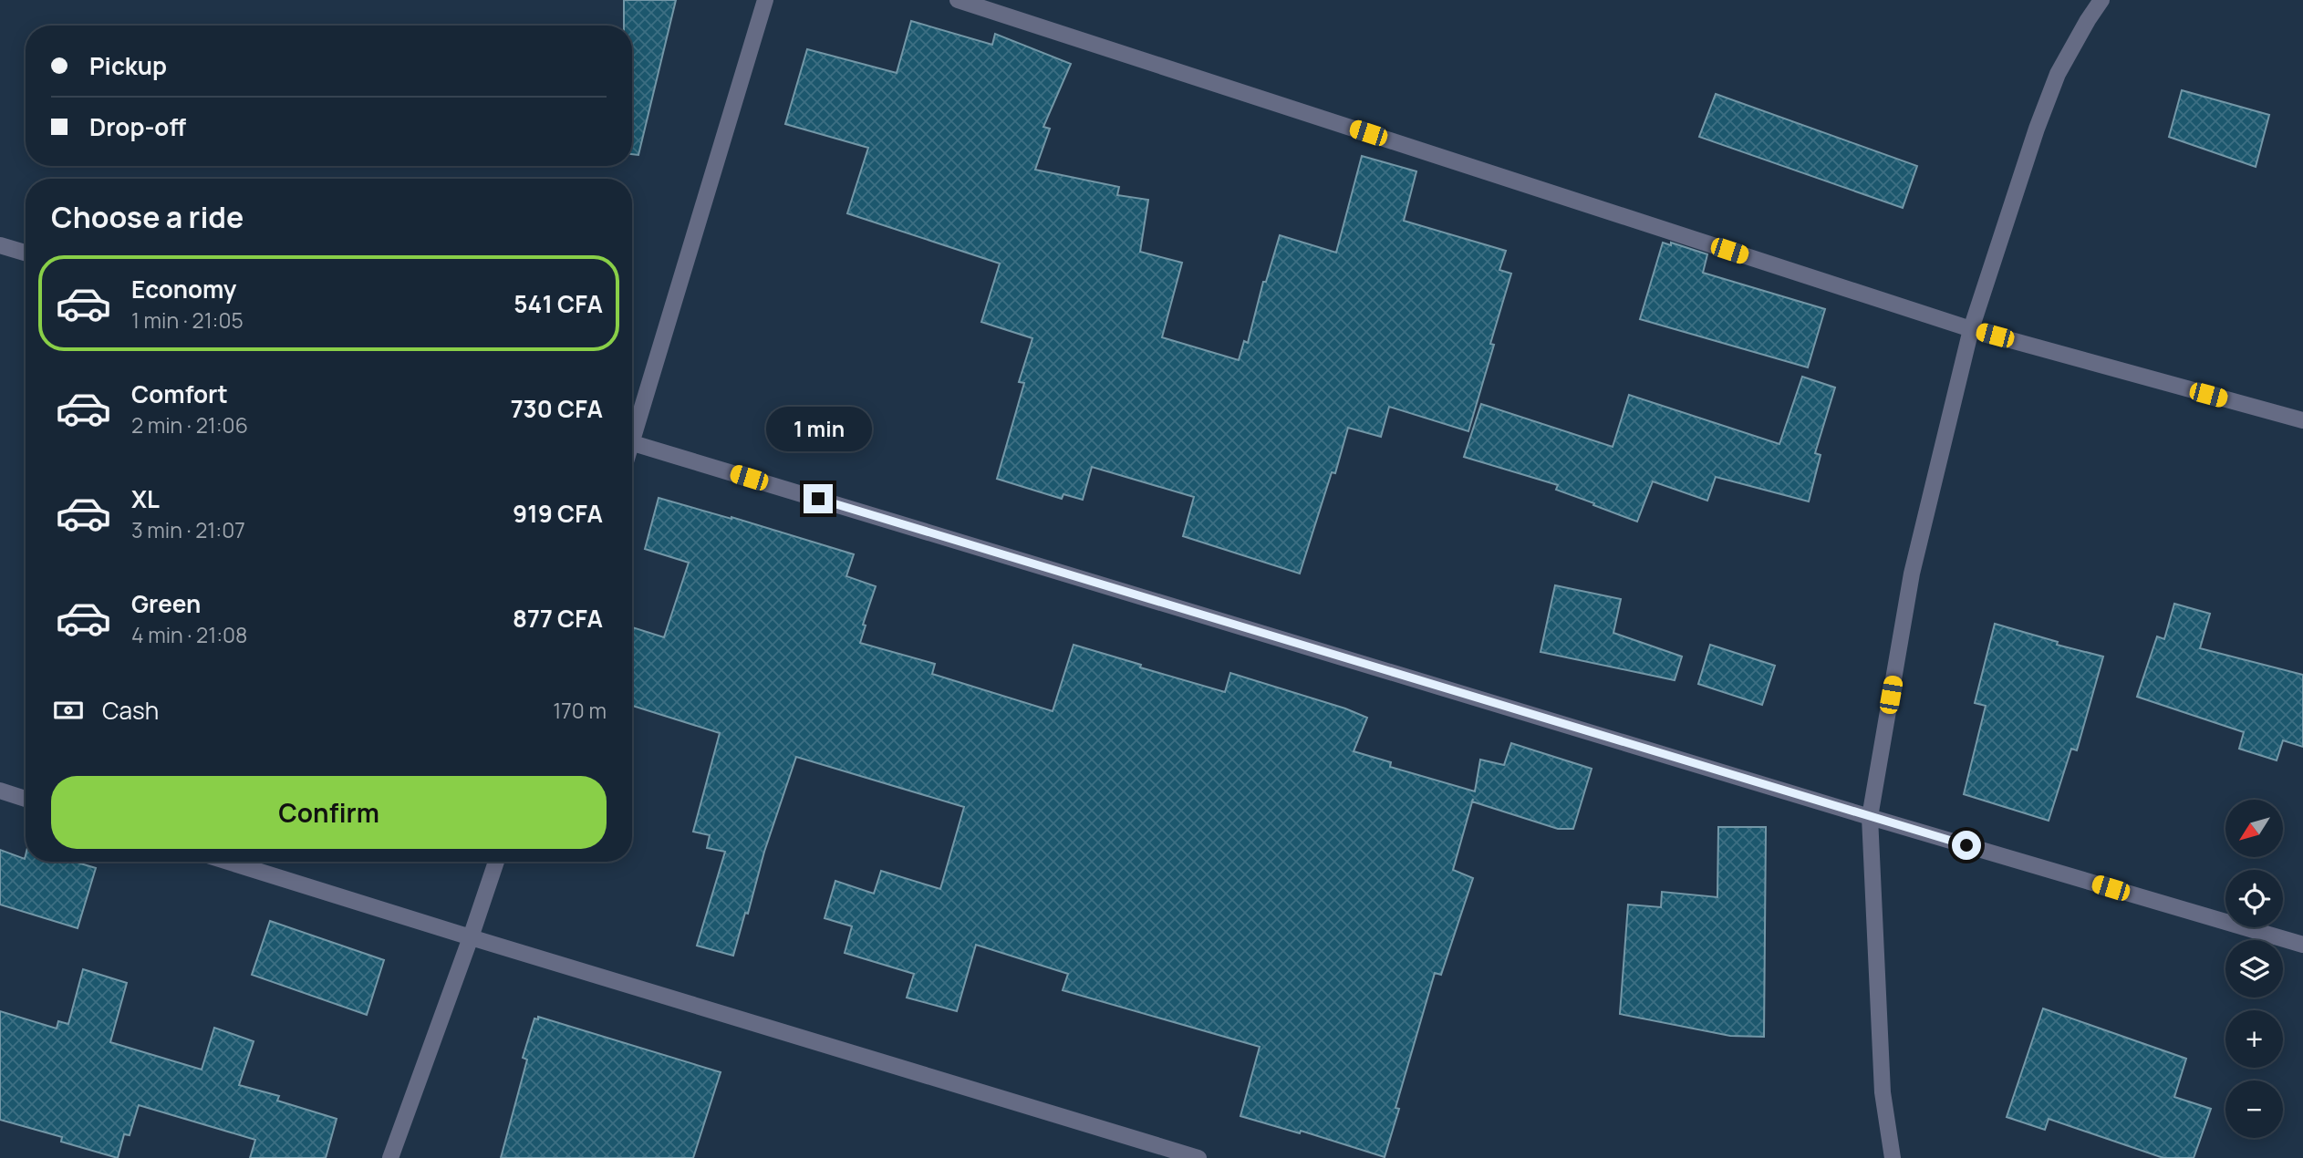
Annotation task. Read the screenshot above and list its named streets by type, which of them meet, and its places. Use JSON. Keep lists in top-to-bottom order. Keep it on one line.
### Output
{"north":"bottom left","page":{"banner":["Pickup","Drop-off"],"heading":"Choose a ride","list":[{"name":"Economy","note":"1 min · 21:05","value":"541 CFA"},{"name":"Comfort","note":"2 min · 21:06","value":"730 CFA"},{"name":"XL","note":"3 min · 21:07","value":"919 CFA"},{"name":"Green","note":"4 min · 21:08","value":"877 CFA"}],"bubble":"1 min","pay":["Cash","170 m"],"buttons":"Confirm","map_buttons":["+","−"]}}
